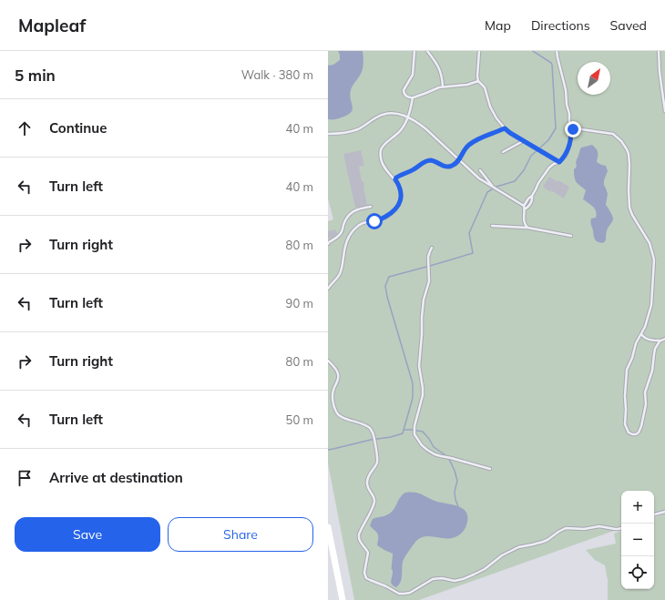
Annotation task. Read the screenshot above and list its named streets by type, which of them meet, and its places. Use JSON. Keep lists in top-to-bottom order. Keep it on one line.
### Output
{"north":"top right","page":{"header":"Mapleaf","nav":["Map","Directions","Saved"],"heading":["5 min","Walk · 380 m"],"list":[["Continue","40 m"],["Turn left","40 m"],["Turn right","80 m"],["Turn left","90 m"],["Turn right","80 m"],["Turn left","50 m"],"Arrive at destination"],"map_buttons":["+","−"],"buttons":["Save","Share"]}}
